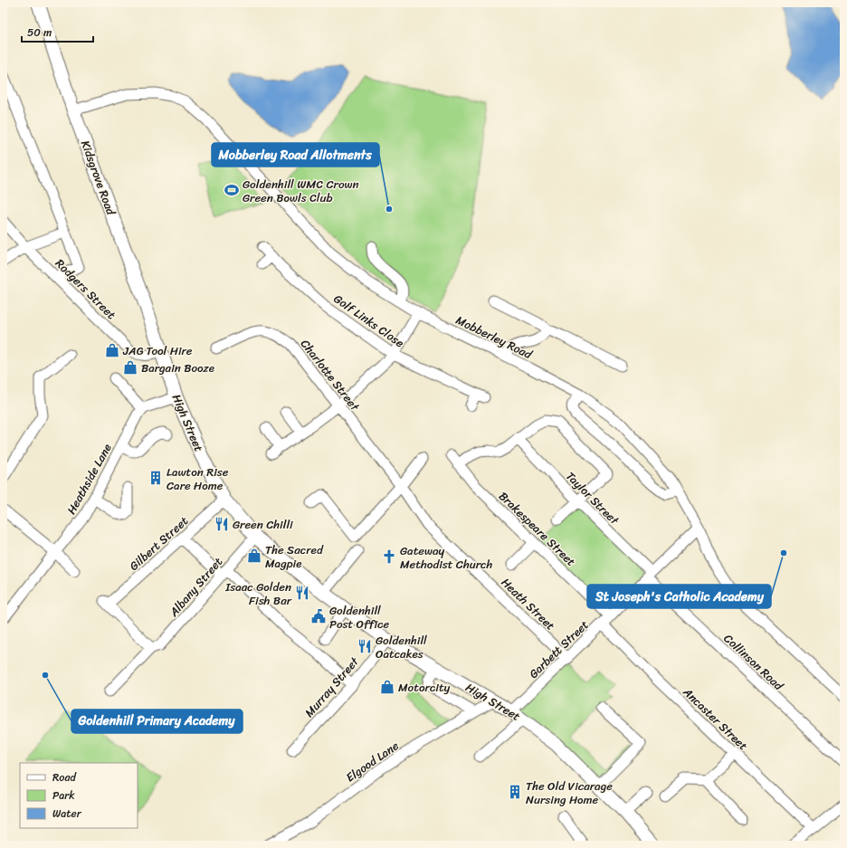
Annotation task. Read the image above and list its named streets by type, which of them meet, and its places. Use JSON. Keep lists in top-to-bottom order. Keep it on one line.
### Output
{"streets":{"main road":["Kidsgrove Road","High Street"],"street":["Rodgers Street","Golf Links Close","Mobberley Road","Charlotte Street","Heathside Lane","Taylor Street","Brakespeare Street","Gilbert Street","Albany Street","Heath Street","Garbett Street","Collinson Road","Murray Street","Ancaster Street","Elgood Lane"]},"crossings":[["Kidsgrove Road","Rodgers Street"],["Kidsgrove Road","Mobberley Road"],["Kidsgrove Road","High Street"],["Rodgers Street","High Street"],["Mobberley Road","Garbett Street"],["Charlotte Street","Heath Street"],["High Street","Gilbert Street"],["High Street","Albany Street"],["High Street","Garbett Street"],["High Street","Murray Street"],["High Street","Elgood Lane"],["Taylor Street","Garbett Street"],["Taylor Street","Collinson Road"],["Brakespeare Street","Garbett Street"],["Gilbert Street","Albany Street"],["Heath Street","Garbett Street"],["Garbett Street","Collinson Road"],["Garbett Street","Ancaster Street"]],"places":{"sports":["Goldenhill WMC Crown Green Bowls Club"],"other":["Mobberley Road Allotments","St Joseph's Catholic Academy","Goldenhill Primary Academy"],"shop":["JAG Tool Hire","Bargain Booze","The Sacred Magpie","Motorcity"],"building":["Lawton Rise Care Home","The Old Vicarage Nursing Home"],"restaurant":["Green Chilli","Isaac Golden Fish Bar","Goldenhill Oatcakes"],"church":["Gateway Methodist Church"],"public building":["Goldenhill Post Office"]},"legend":["Road","Park","Water"],"scale_bar":"50 m"}
